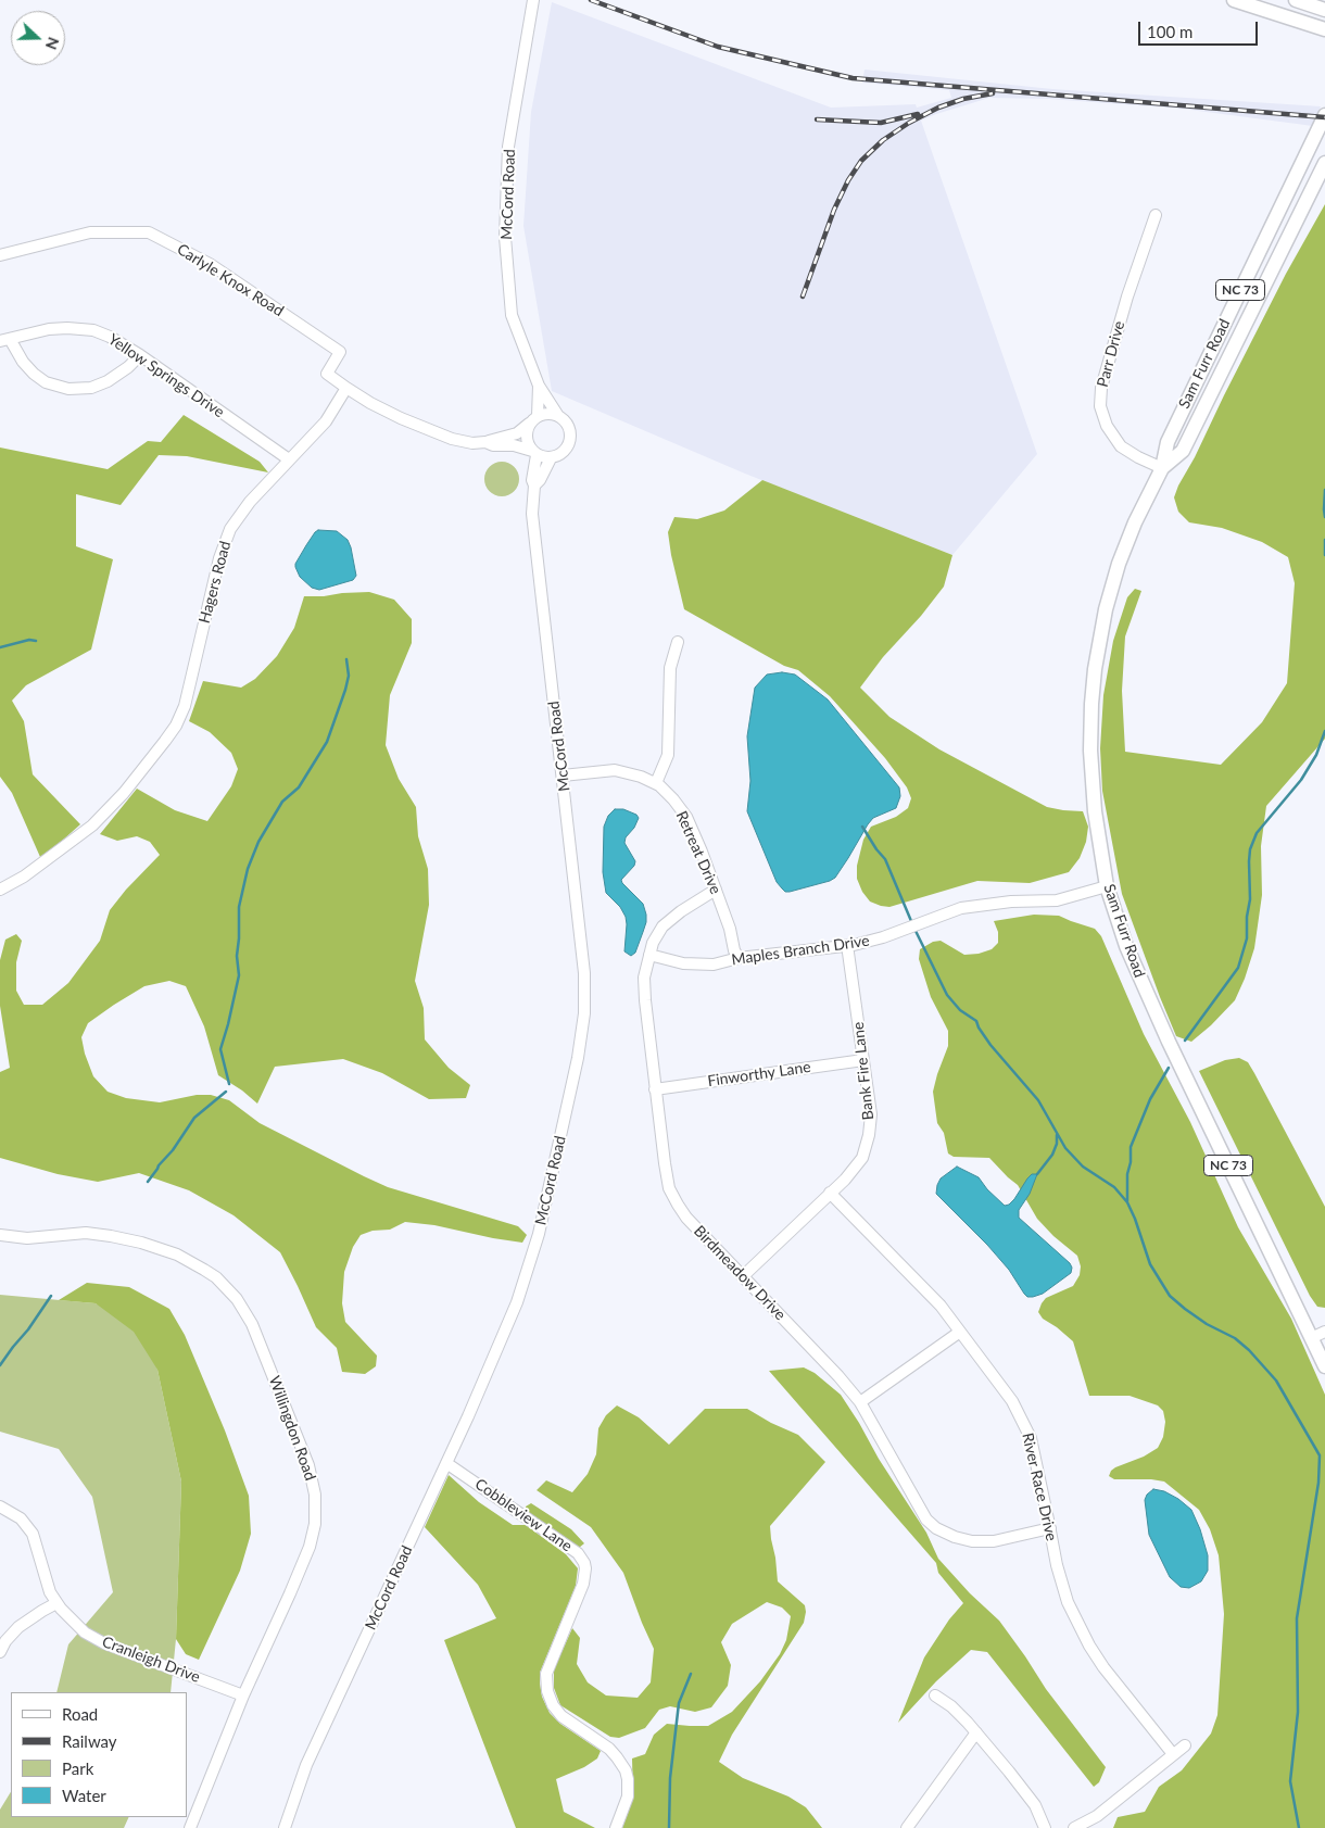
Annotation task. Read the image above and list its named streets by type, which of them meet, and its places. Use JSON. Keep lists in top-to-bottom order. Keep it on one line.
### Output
{"streets":{"main road":["NC 73","Sam Furr Road"],"street":["McCord Road","Carlyle Knox Road","Parr Drive","Yellow Springs Drive","Hagers Road","Retreat Drive","Maples Branch Drive","Bank Fire Lane","Finworthy Lane","Birdmeadow Drive","Willingdon Road","River Race Drive","Cobbleview Lane","Cranleigh Drive"]},"crossings":[["McCord Road","Retreat Drive"],["McCord Road","Cobbleview Lane"],["Carlyle Knox Road","Hagers Road"],["Parr Drive","Sam Furr Road"],["Sam Furr Road","Maples Branch Drive"],["Yellow Springs Drive","Hagers Road"],["Retreat Drive","Maples Branch Drive"],["Retreat Drive","Birdmeadow Drive"],["Maples Branch Drive","Bank Fire Lane"],["Maples Branch Drive","Birdmeadow Drive"],["Bank Fire Lane","Finworthy Lane"],["Bank Fire Lane","Birdmeadow Drive"],["Bank Fire Lane","River Race Drive"],["Finworthy Lane","Birdmeadow Drive"],["Birdmeadow Drive","River Race Drive"],["Willingdon Road","Cranleigh Drive"]],"legend":["Road","Railway","Park","Water"],"scale_bar":"100 m","north":"right"}
